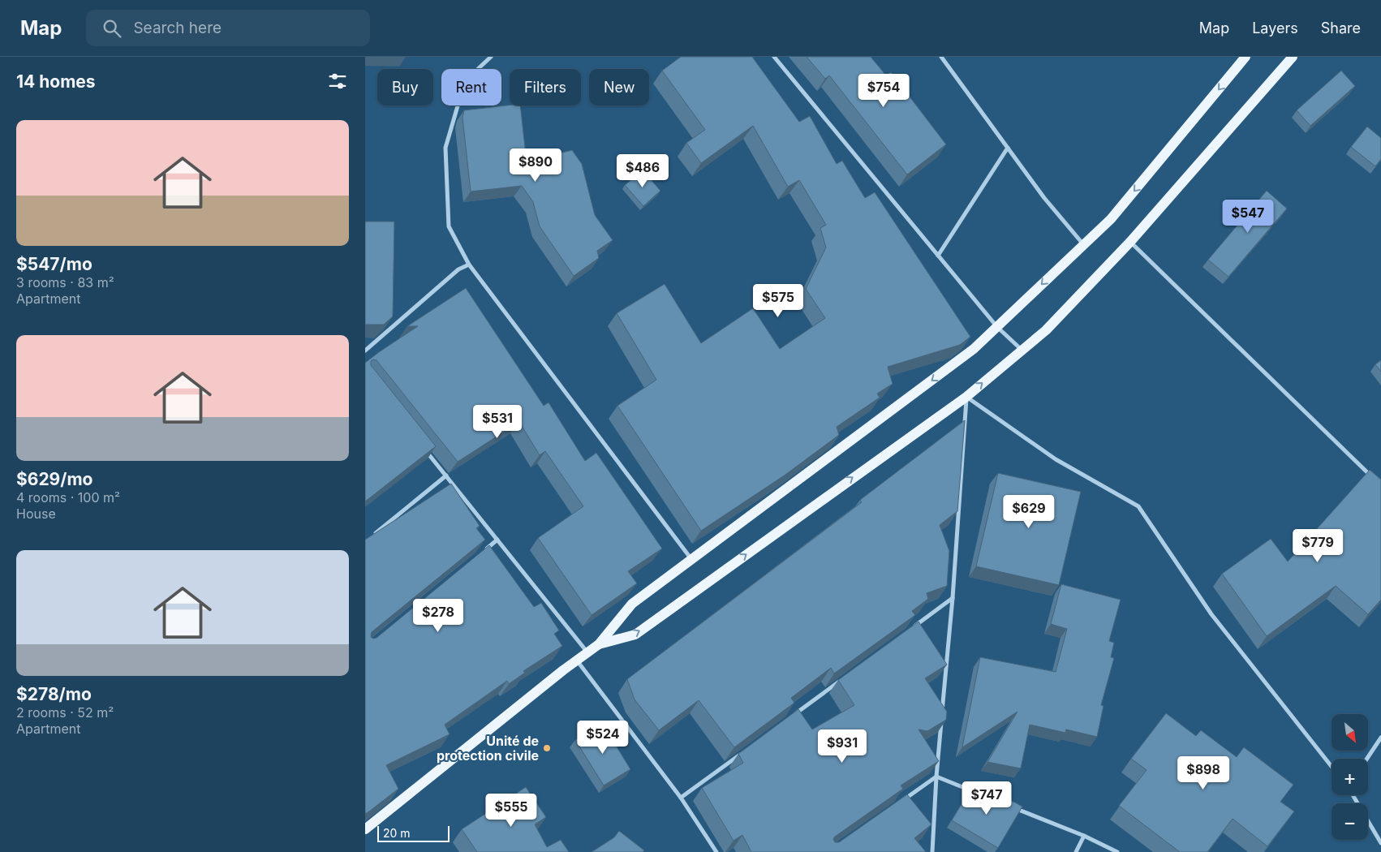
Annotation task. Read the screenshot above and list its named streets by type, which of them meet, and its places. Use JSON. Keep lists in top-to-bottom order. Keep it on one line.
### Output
{"places":["Unité de protection civile"],"scale_bar":"20 m","north":"bottom right","page":{"header":"Map","search":"Search here","nav":["Map","Layers","Share"],"heading":"14 homes","chip":["Buy","Rent","Filters","New"],"price":["$754","$890","$486","$547","$575","$531","$629","$779","$278","$524","$931","$898","$747","$555"],"list":[{"name":"$547/mo","note":"3 rooms · 83 m² · Apartment"},{"name":"$629/mo","note":"4 rooms · 100 m² · House"},{"name":"$278/mo","note":"2 rooms · 52 m² · Apartment"}],"map_buttons":["+","−"],"scale":"20 m"}}
